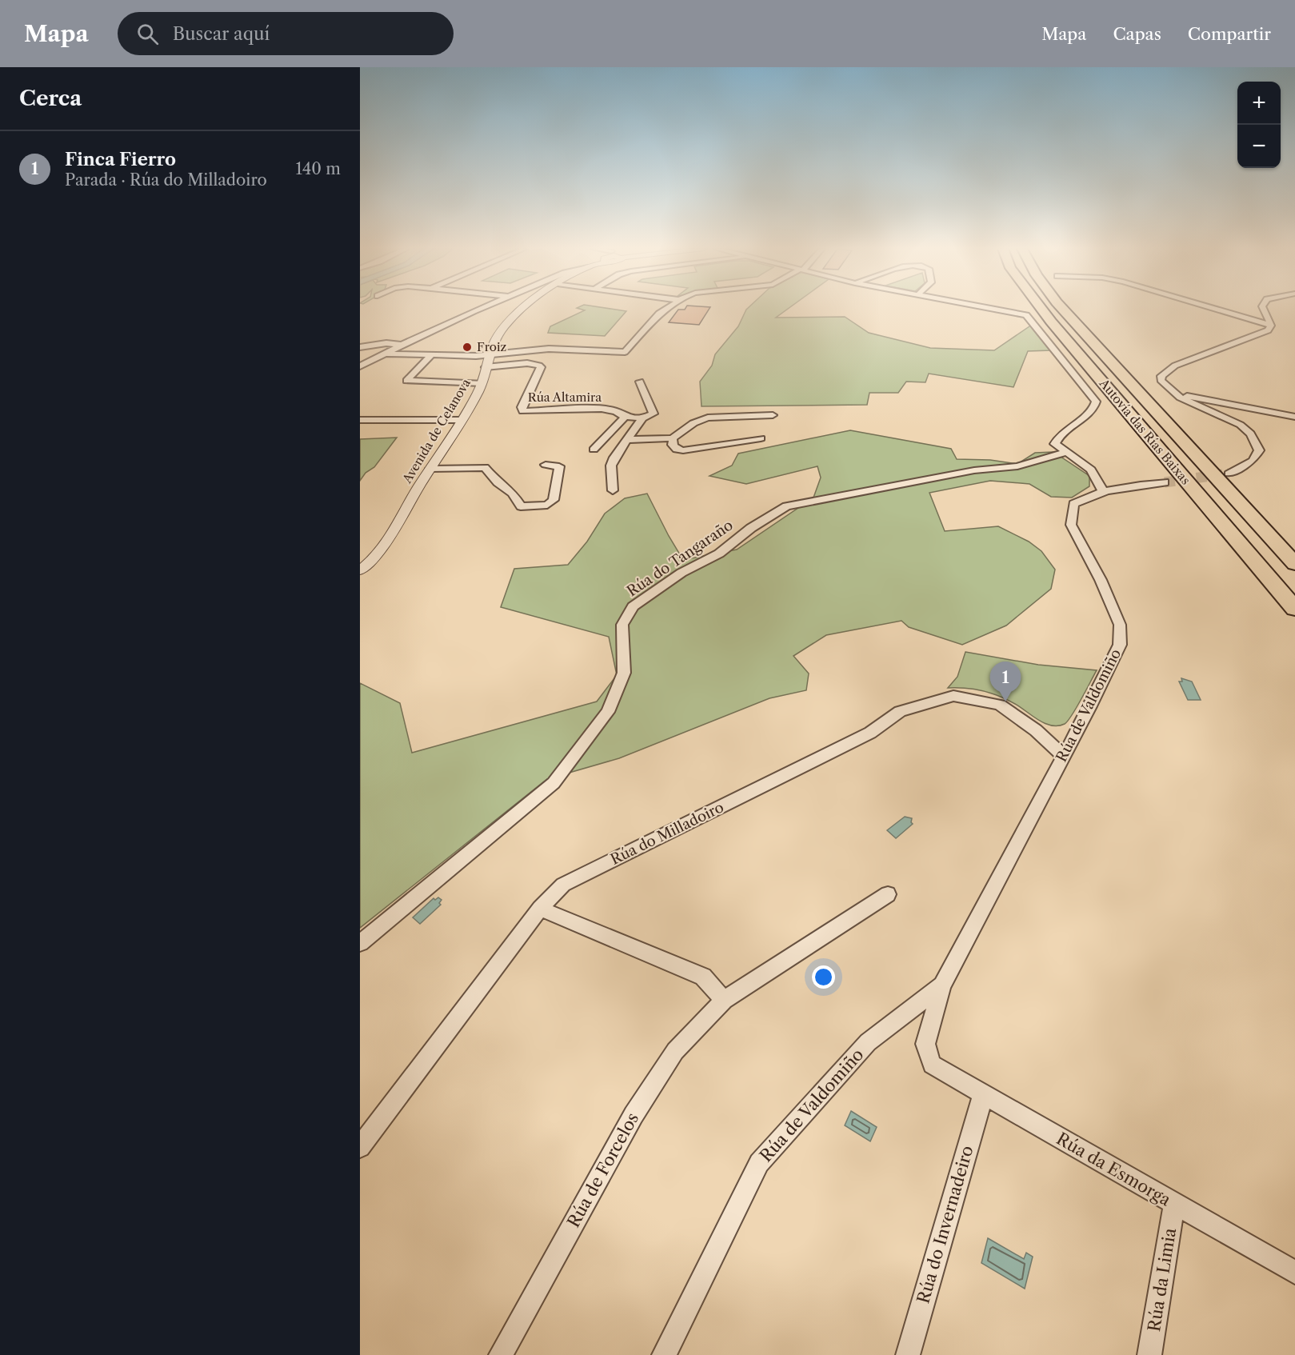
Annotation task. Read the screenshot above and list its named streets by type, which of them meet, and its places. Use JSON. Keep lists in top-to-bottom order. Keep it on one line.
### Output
{"streets":{"highway":["Autovía das Rías Baixas"],"street":["Rúa Altamira","Avenida de Celanova","Rúa do Tangaraño","Rúa de Valdomiño","Rúa do Milladoiro","Rúa da Esmorga","Rúa de Forcelos","Rúa do Invernadeiro","Rúa da Limia"]},"crossings":[["Rúa Altamira","Avenida de Celanova"],["Rúa de Valdomiño","Rúa do Milladoiro"],["Rúa de Valdomiño","Rúa da Esmorga"],["Rúa da Esmorga","Rúa do Invernadeiro"],["Rúa da Esmorga","Rúa da Limia"]],"places":["Froiz"],"page":{"header":"Mapa","search":"Buscar aquí","nav":["Mapa","Capas","Compartir"],"heading":"Cerca","map_buttons":["+","−"],"list":[{"mark":"1","name":"Finca Fierro","note":"Parada · Rúa do Milladoiro","value":"140 m"}],"pins":"1"}}
